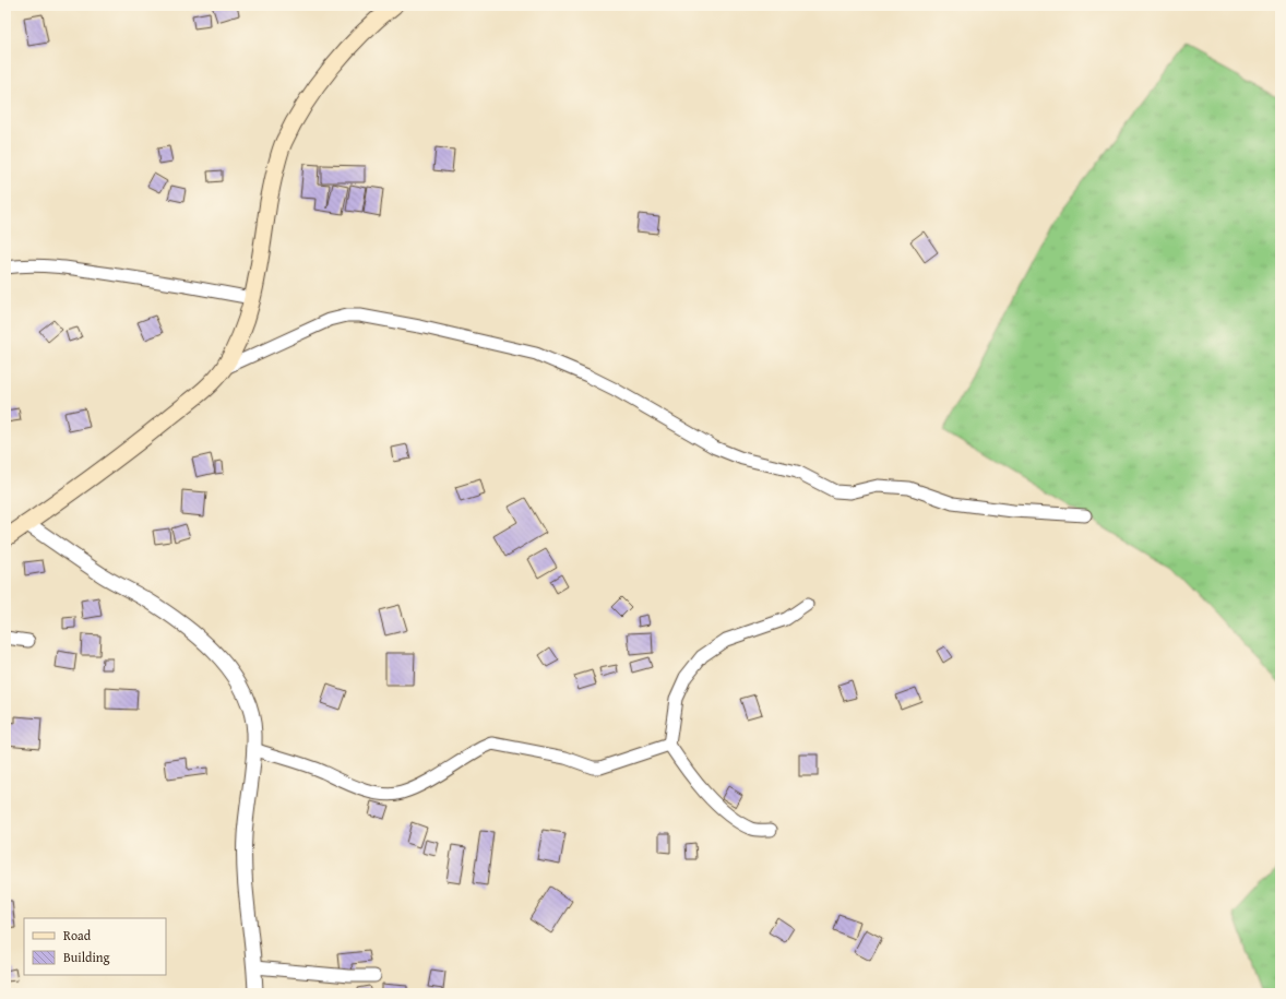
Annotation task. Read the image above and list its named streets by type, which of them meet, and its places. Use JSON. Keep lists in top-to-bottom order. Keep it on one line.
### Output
{"legend":["Road","Building"]}
